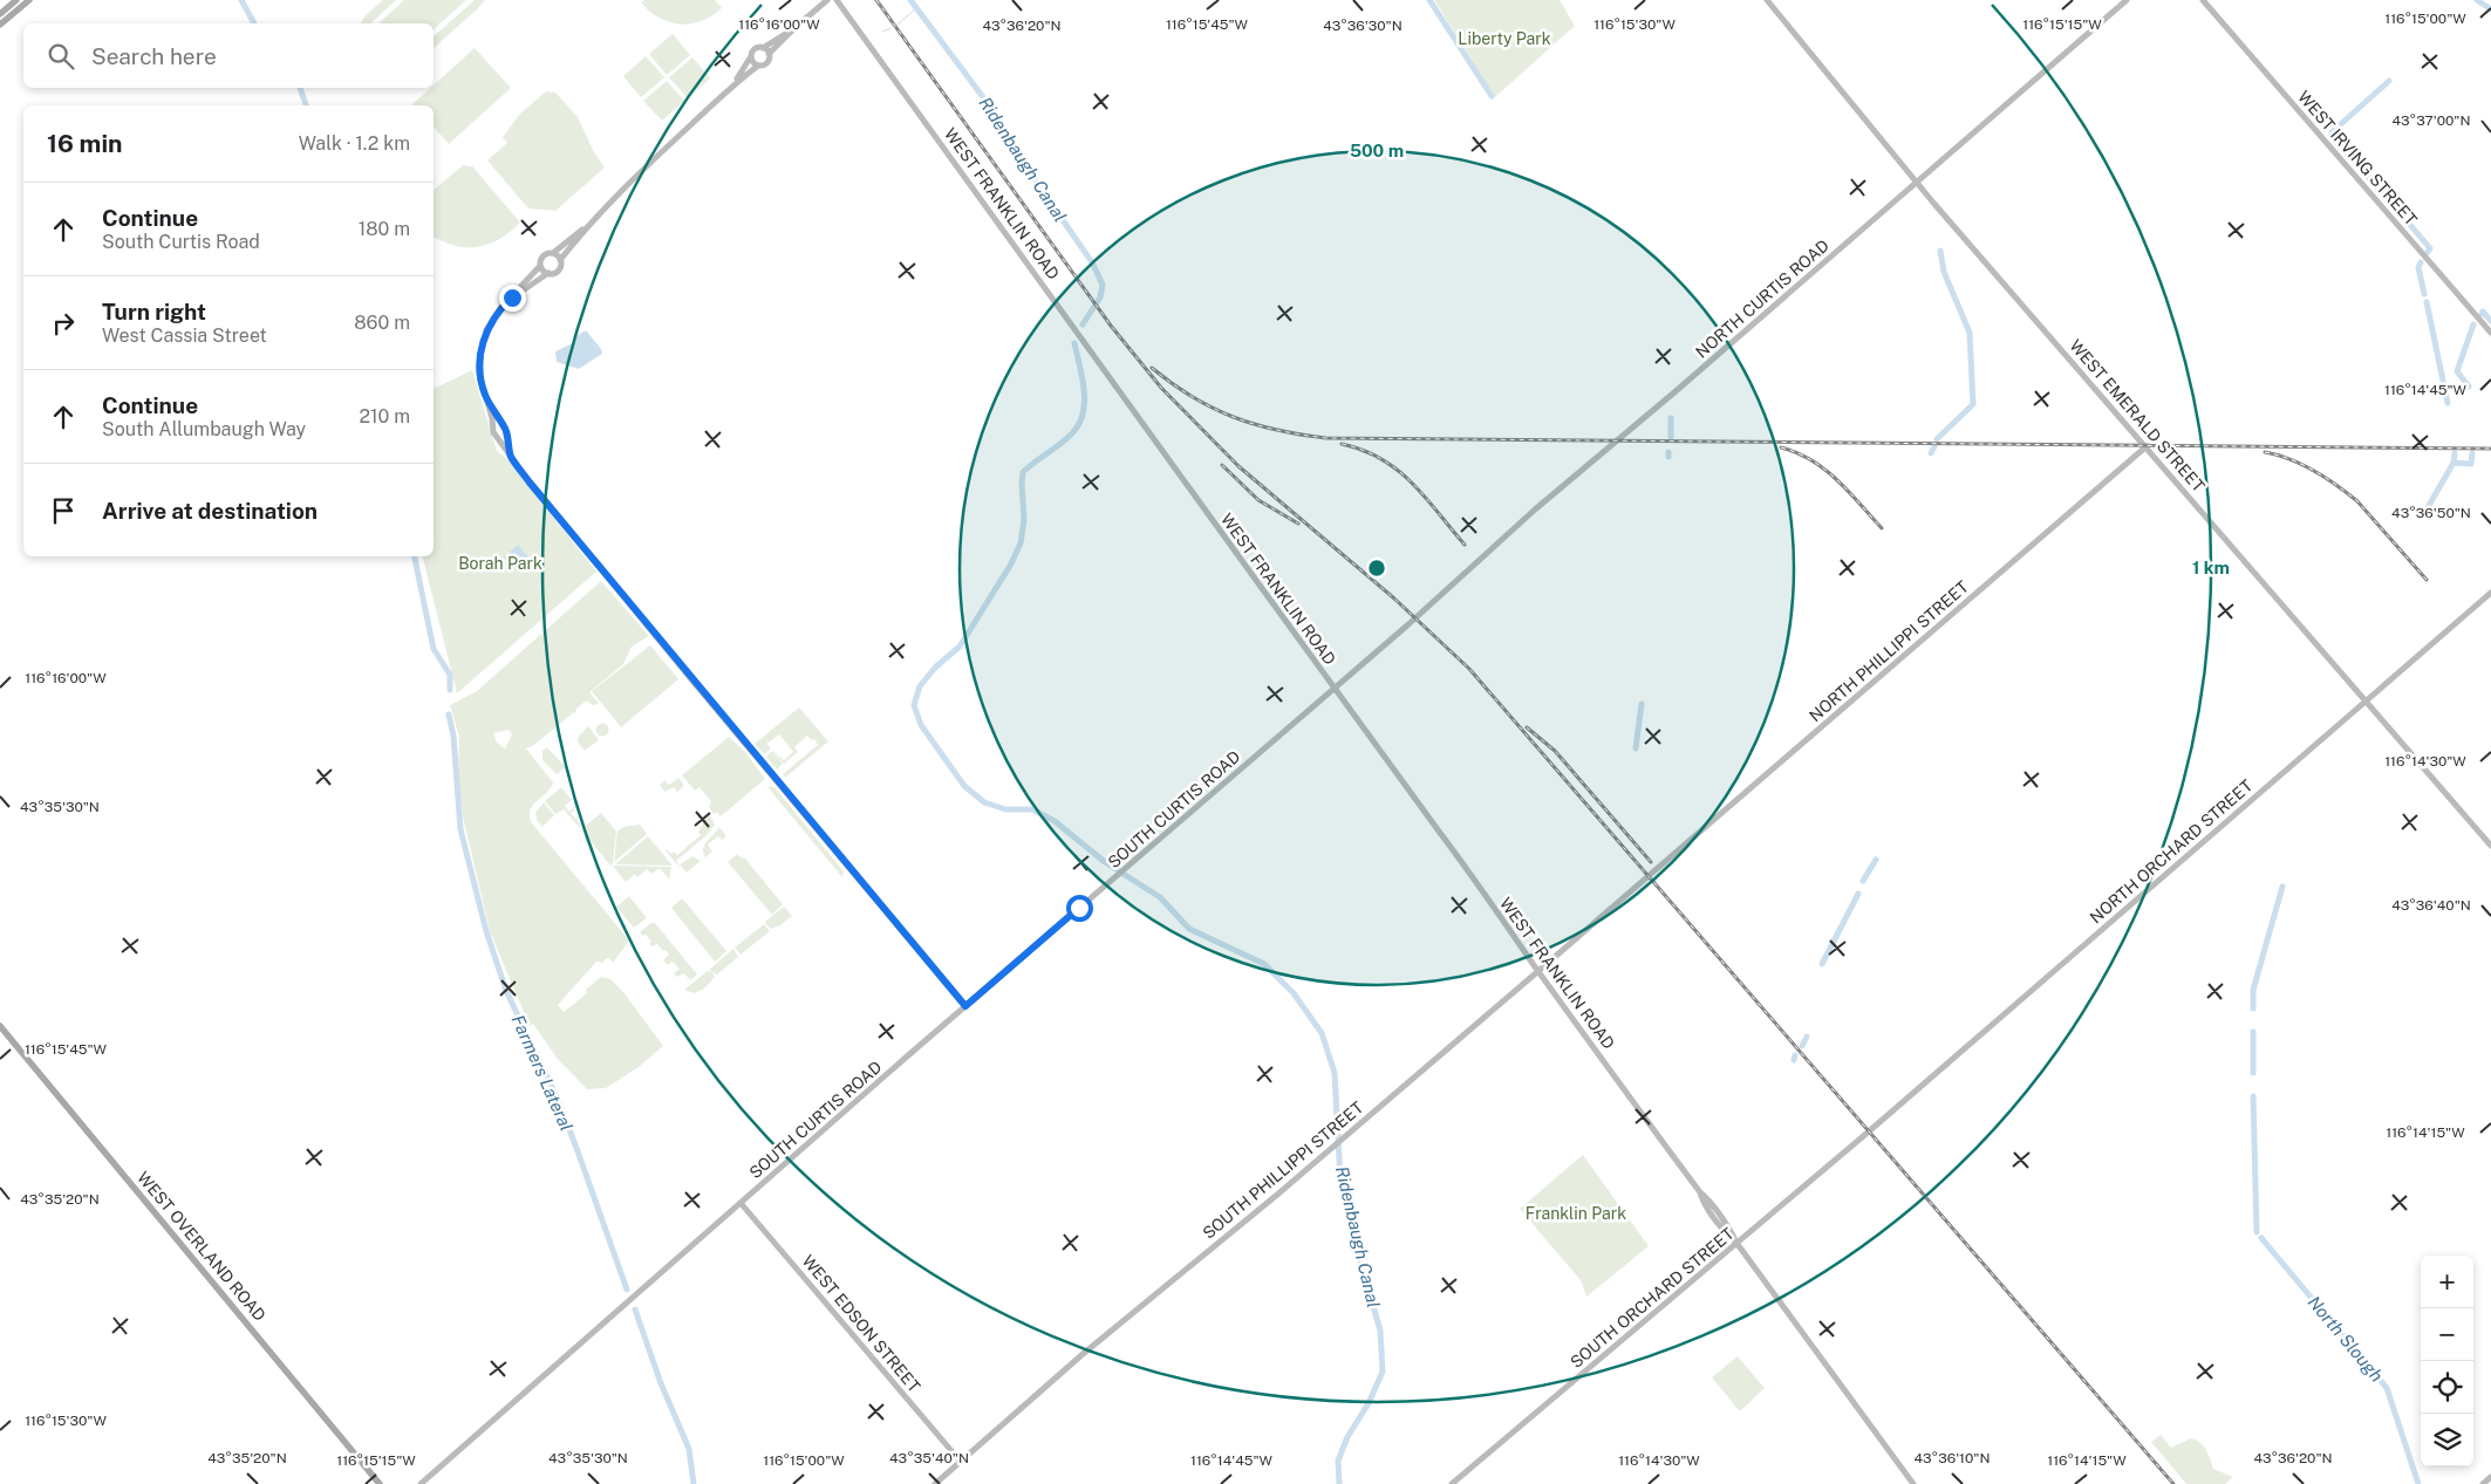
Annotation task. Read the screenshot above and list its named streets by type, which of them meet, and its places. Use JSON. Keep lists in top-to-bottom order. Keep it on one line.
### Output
{"streets":{"main road":["WEST OVERLAND ROAD"],"street":["WEST IRVING STREET","WEST FRANKLIN ROAD","NORTH CURTIS ROAD","WEST EMERALD STREET","NORTH PHILLIPPI STREET","SOUTH CURTIS ROAD","NORTH ORCHARD STREET","SOUTH PHILLIPPI STREET","SOUTH ORCHARD STREET","WEST EDSON STREET"]},"crossings":[["WEST FRANKLIN ROAD","SOUTH CURTIS ROAD"],["WEST FRANKLIN ROAD","SOUTH PHILLIPPI STREET"],["WEST FRANKLIN ROAD","SOUTH ORCHARD STREET"],["NORTH CURTIS ROAD","WEST EMERALD STREET"],["NORTH CURTIS ROAD","SOUTH CURTIS ROAD"],["WEST EMERALD STREET","NORTH PHILLIPPI STREET"],["WEST EMERALD STREET","NORTH ORCHARD STREET"],["NORTH PHILLIPPI STREET","SOUTH PHILLIPPI STREET"],["SOUTH CURTIS ROAD","WEST EDSON STREET"],["NORTH ORCHARD STREET","SOUTH ORCHARD STREET"],["SOUTH PHILLIPPI STREET","WEST EDSON STREET"]],"water":["Ridenbaugh Canal","Farmers Lateral","North Slough"],"parks":["Liberty Park","Borah Park","Franklin Park"],"page":{"search":"Search here","heading":["16 min","Walk · 1.2 km"],"list":[["Continue","South Curtis Road","180 m"],["Turn right","West Cassia Street","860 m"],["Continue","South Allumbaugh Way","210 m"],"Arrive at destination"],"map_buttons":["+","−"]},"coordinates":["116°15'00\"W","116°16'00\"W","116°15'45\"W","116°15'30\"W","116°15'15\"W","43°36'20\"N","43°36'30\"N","43°37'00\"N","116°14'45\"W","43°36'50\"N","116°14'30\"W","43°35'30\"N","43°36'40\"N","116°14'15\"W","43°35'20\"N","43°35'40\"N","43°36'10\"N"],"rings":["500 m","1 km"]}
